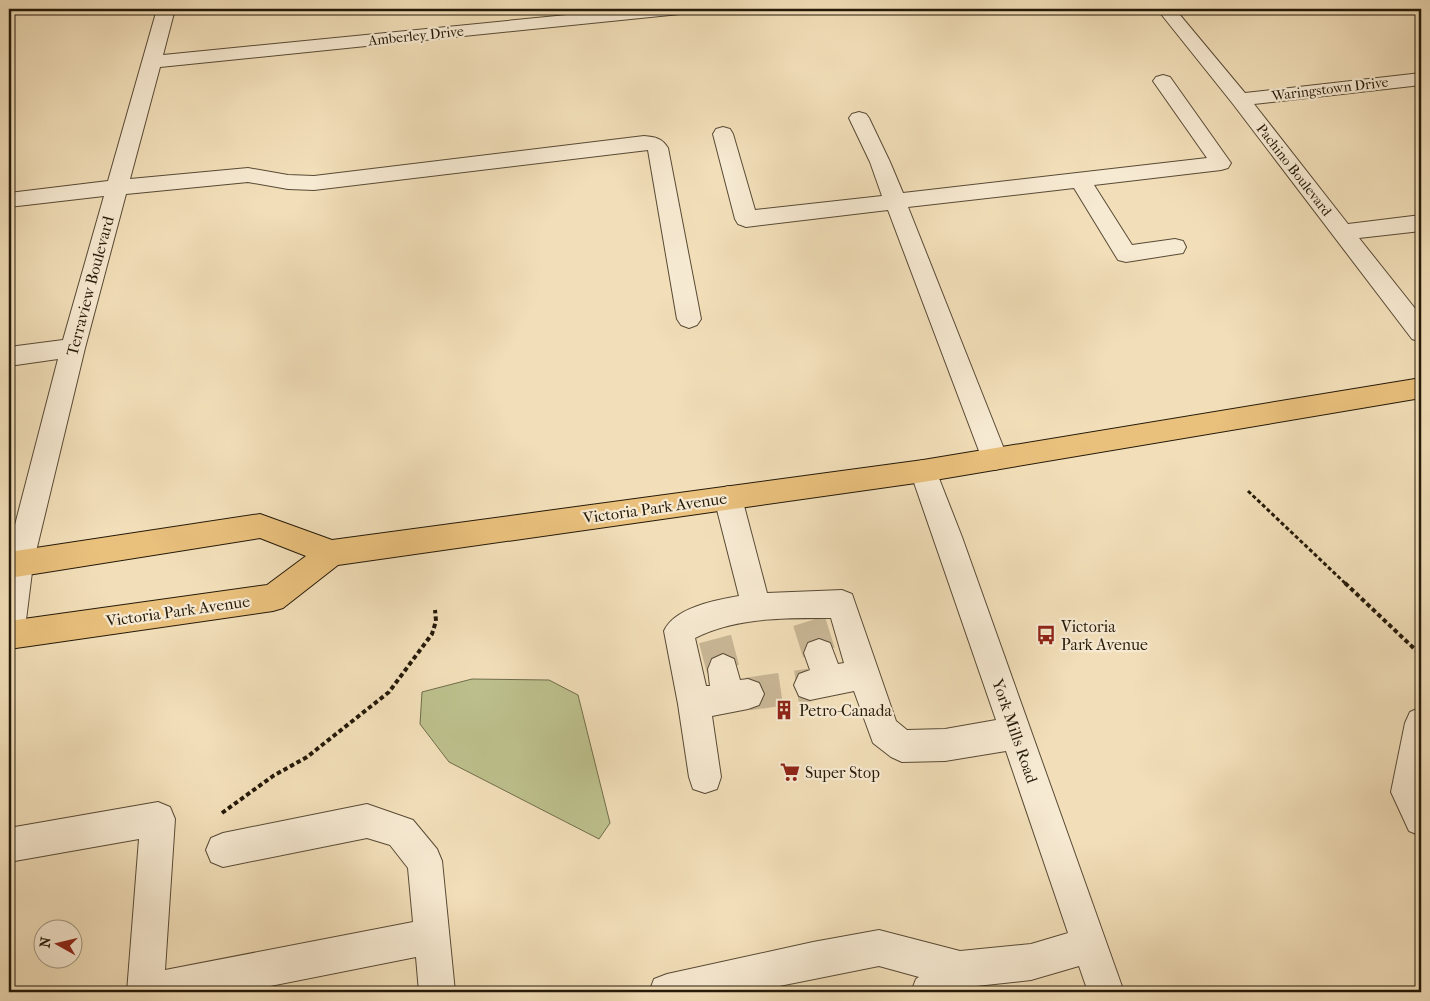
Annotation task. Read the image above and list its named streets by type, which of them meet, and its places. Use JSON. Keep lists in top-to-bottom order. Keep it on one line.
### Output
{"streets":{"main road":["Victoria Park Avenue"],"street":["Amberley Drive","Waringstown Drive","Pachino Boulevard","Terraview Boulevard","York Mills Road"]},"crossings":[["Amberley Drive","Terraview Boulevard"],["Waringstown Drive","Pachino Boulevard"],["Terraview Boulevard","Victoria Park Avenue"],["Victoria Park Avenue","York Mills Road"]],"places":{"bus stop":["Victoria Park Avenue"],"building":["Petro-Canada"],"supermarket":["Super Stop"]},"north":"left"}
